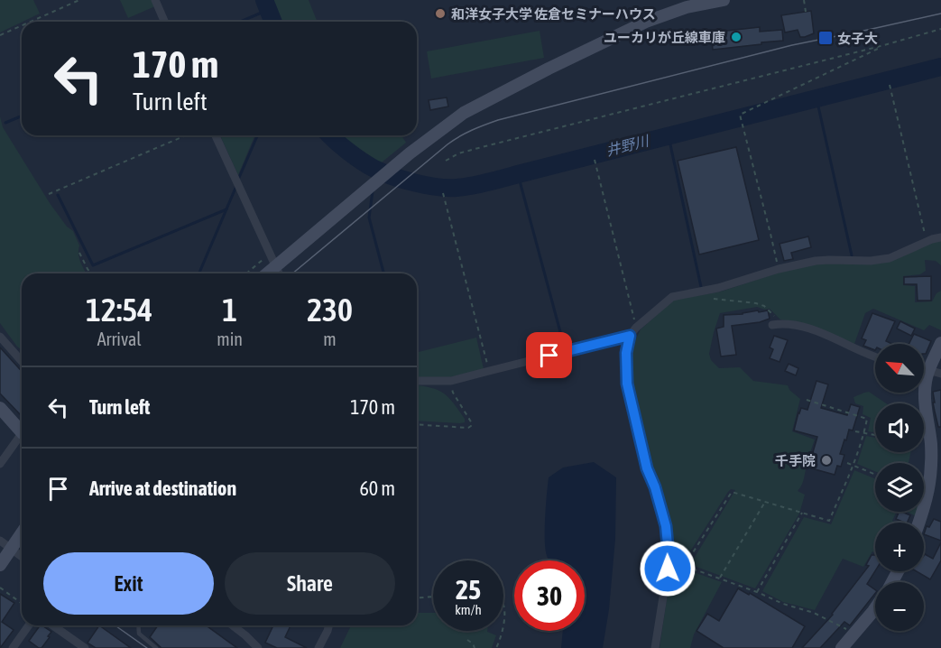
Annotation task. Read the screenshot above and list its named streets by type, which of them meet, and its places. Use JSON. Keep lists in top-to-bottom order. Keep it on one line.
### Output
{"water":["井野川"],"places":{"other":["和洋女子大学 佐倉セミナーハウス","ユーカリが丘線車庫","千手院"],"transit":["女子大"]},"north":"top left","page":{"turn":["170 m","Turn left"],"eta":["12:54","Arrival","1","min","230","m"],"map_buttons":["+","−"],"list":[{"name":"Turn left","value":"170 m"},{"name":"Arrive at destination","value":"60 m"}],"buttons":["Exit","Share"],"speed":"25 km/h","limit":"30"}}
